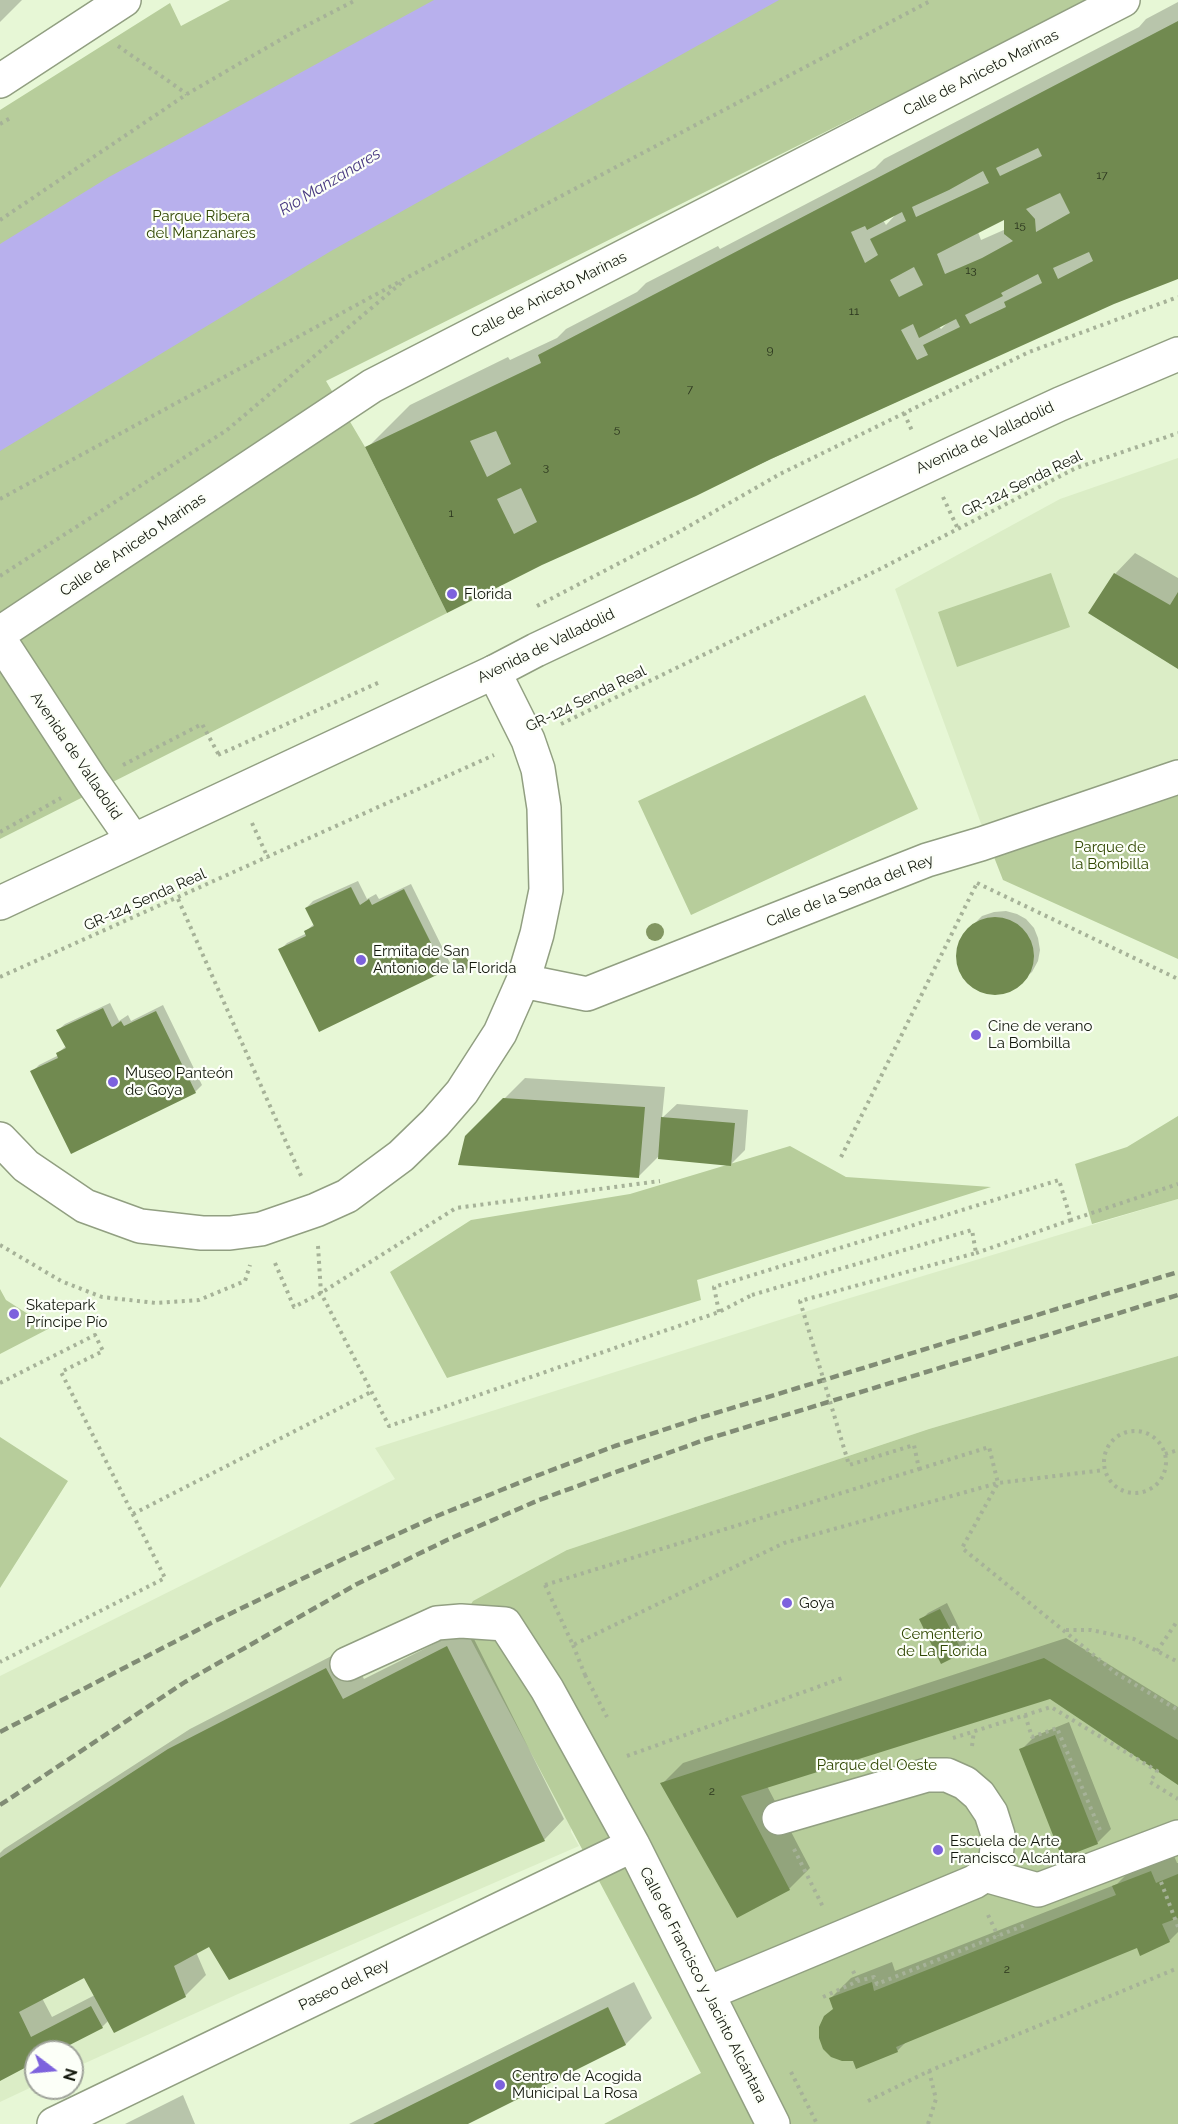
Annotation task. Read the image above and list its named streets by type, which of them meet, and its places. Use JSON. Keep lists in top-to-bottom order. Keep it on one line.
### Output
{"streets":{"street":["Calle de Aniceto Marinas","Avenida de Valladolid","Calle de la Senda del Rey","Paseo del Rey","Calle de Francisco y Jacinto Alcántara"],"path":["GR-124 Senda Real"]},"crossings":[["Paseo del Rey","Calle de Francisco y Jacinto Alcántara"]],"water":["Río Manzanares"],"parks":["Parque Ribera del Manzanares","Parque de la Bombilla","Cementerio de La Florida","Parque del Oeste"],"places":["Florida","Ermita de San Antonio de la Florida","Cine de verano La Bombilla","Museo Panteón de Goya","Skatepark Príncipe Pío","Goya","Escuela de Arte Francisco Alcántara","Centro de Acogida Municipal La Rosa"],"house_numbers":["17","15","13","11","9","7","5","3","1","2","2"],"north":"right"}
